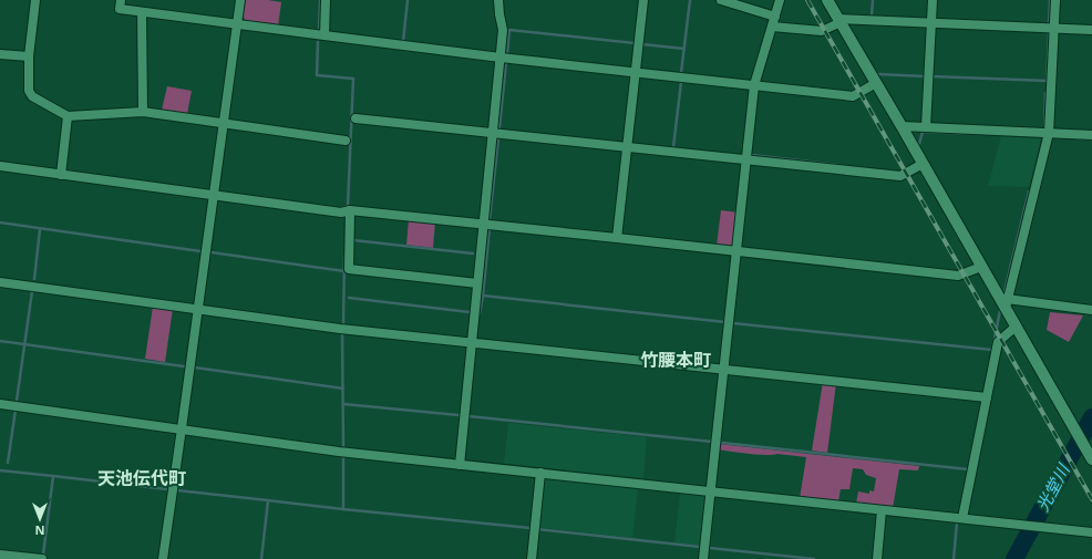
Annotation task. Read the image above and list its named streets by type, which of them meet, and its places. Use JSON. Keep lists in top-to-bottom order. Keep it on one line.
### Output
{"districts":["竹腰本町","天池伝代町"],"water":["光堂川"],"north":"bottom"}
